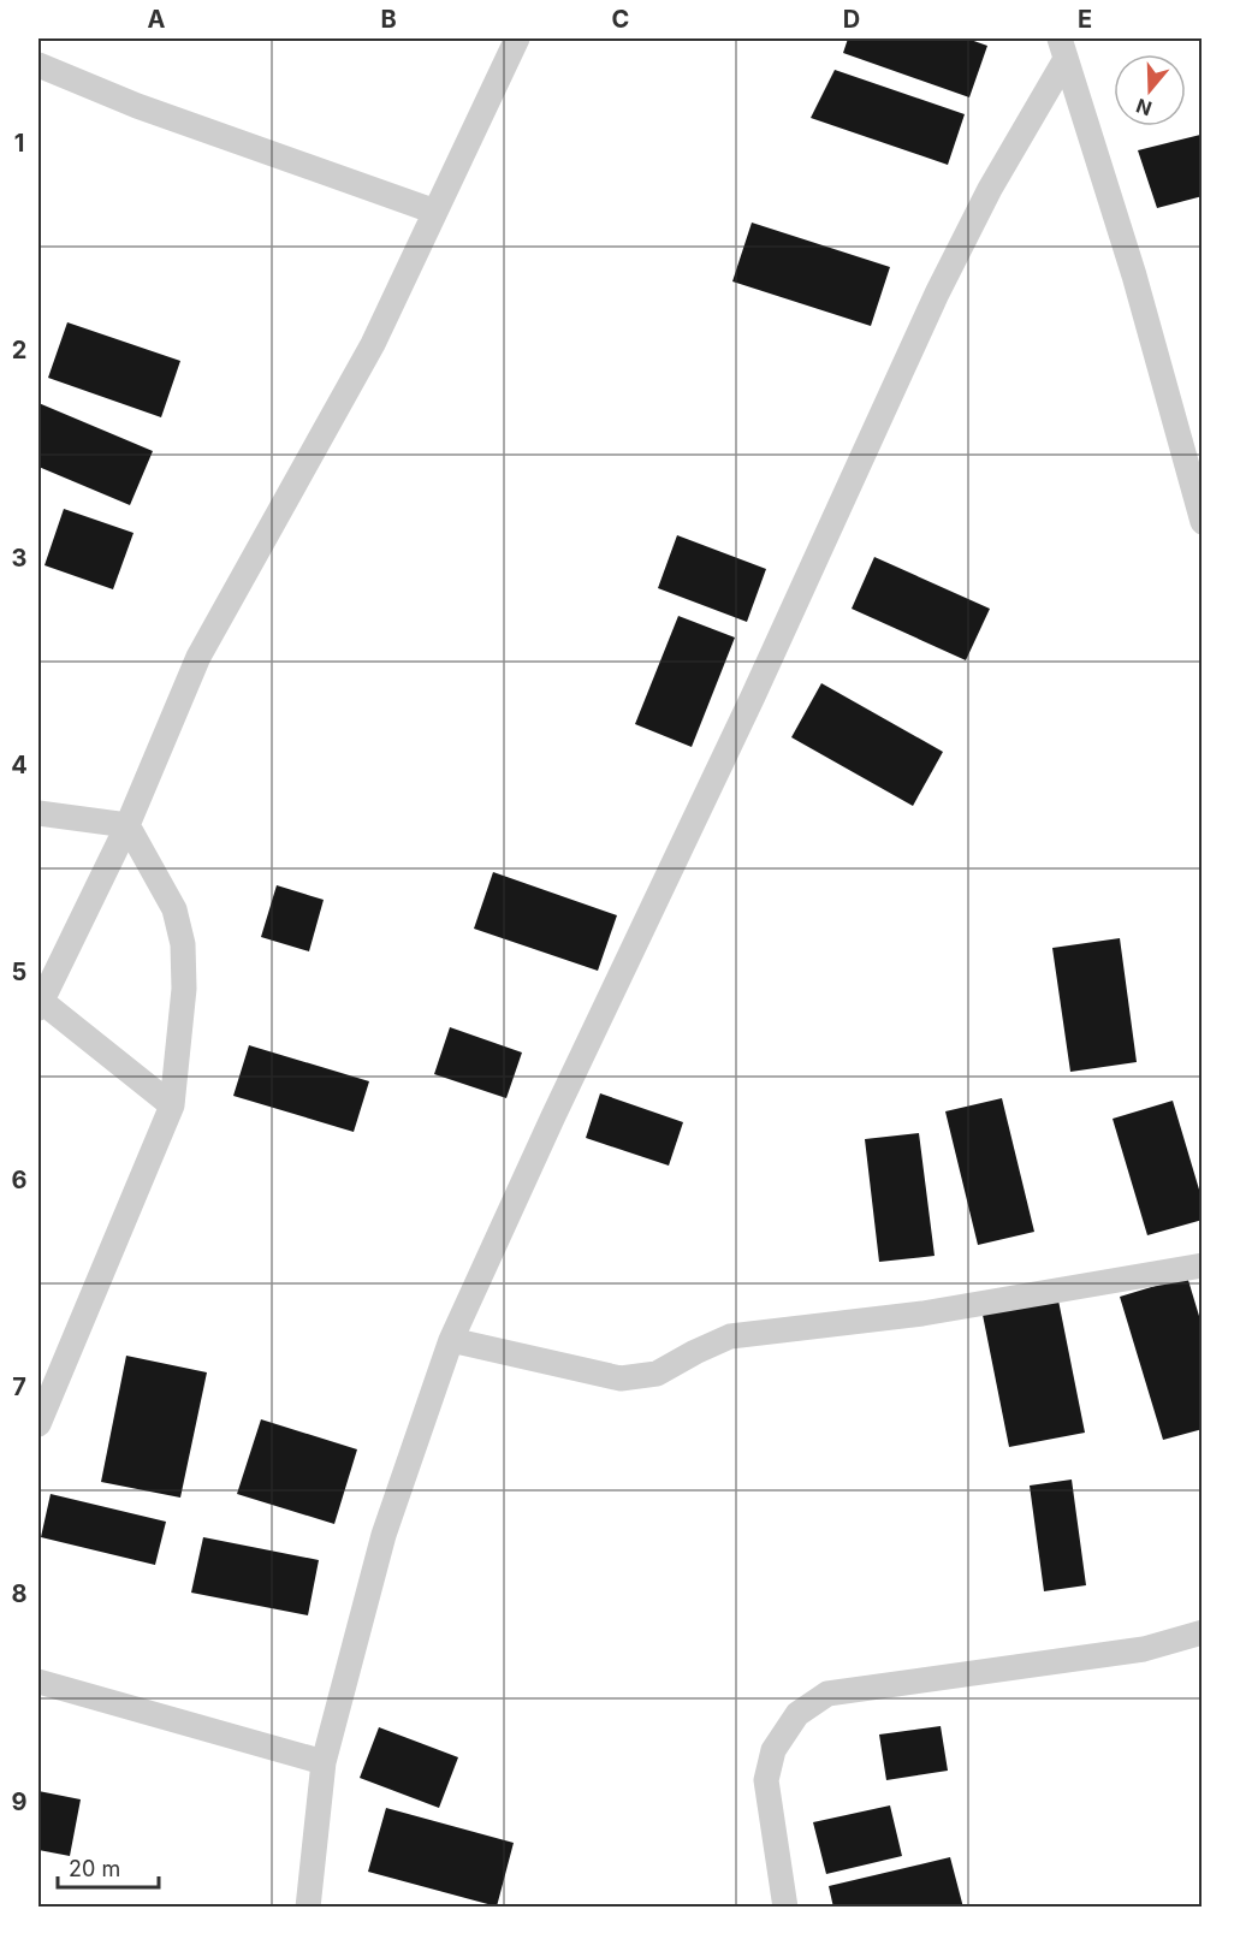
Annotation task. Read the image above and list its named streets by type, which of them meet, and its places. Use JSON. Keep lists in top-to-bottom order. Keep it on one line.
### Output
{"scale_bar":"20 m","north":"bottom","grid":{"columns":["A","B","C","D","E"],"rows":["1","2","3","4","5","6","7","8","9"]}}
